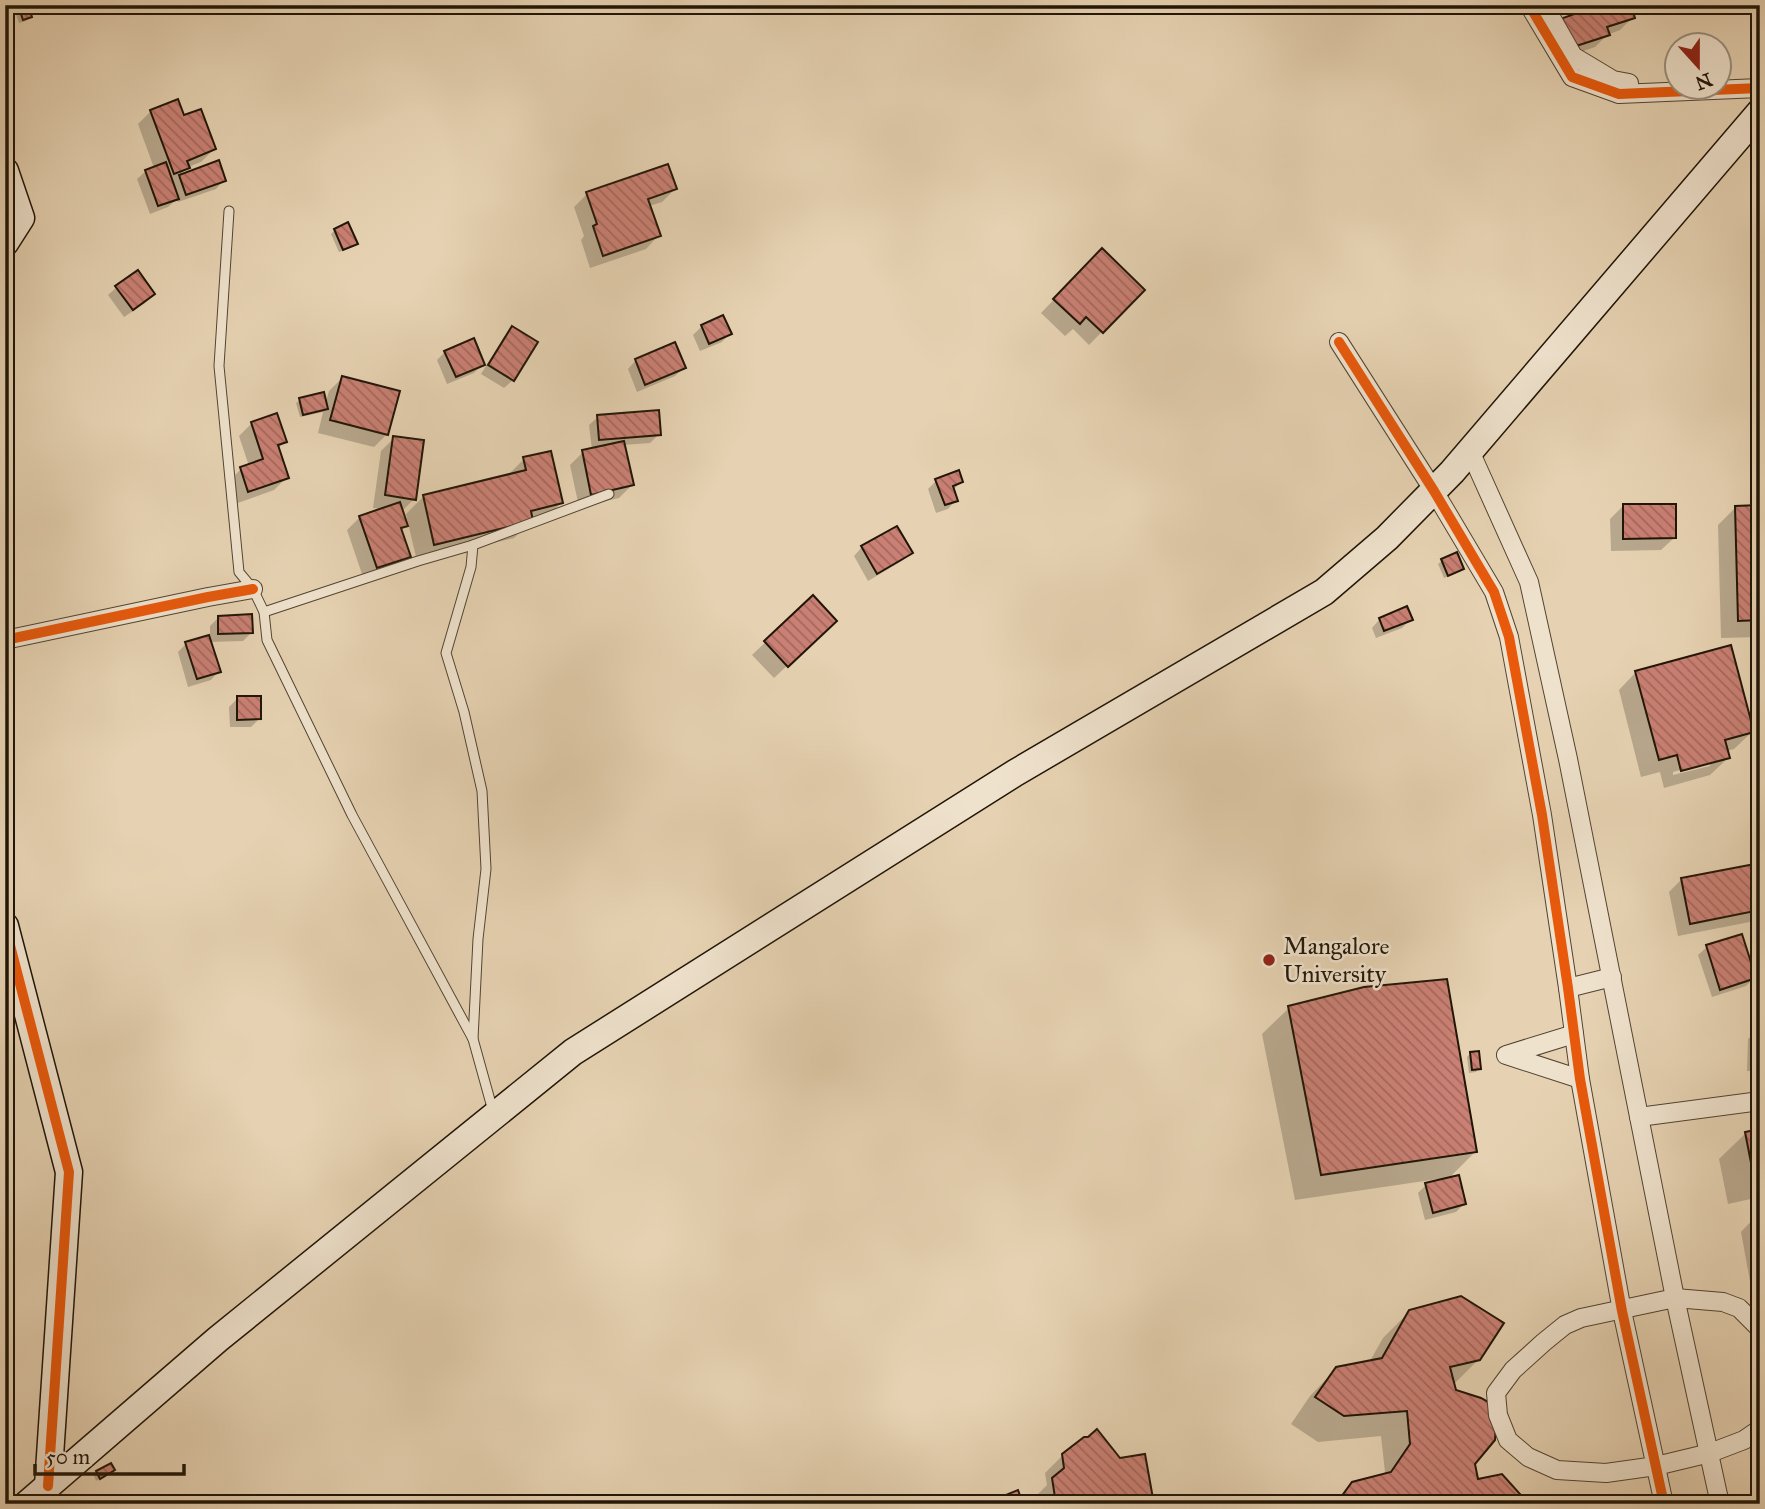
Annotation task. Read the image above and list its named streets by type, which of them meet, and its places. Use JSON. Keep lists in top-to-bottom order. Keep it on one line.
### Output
{"places":["Mangalore University"],"scale_bar":"50 m","north":"bottom"}
